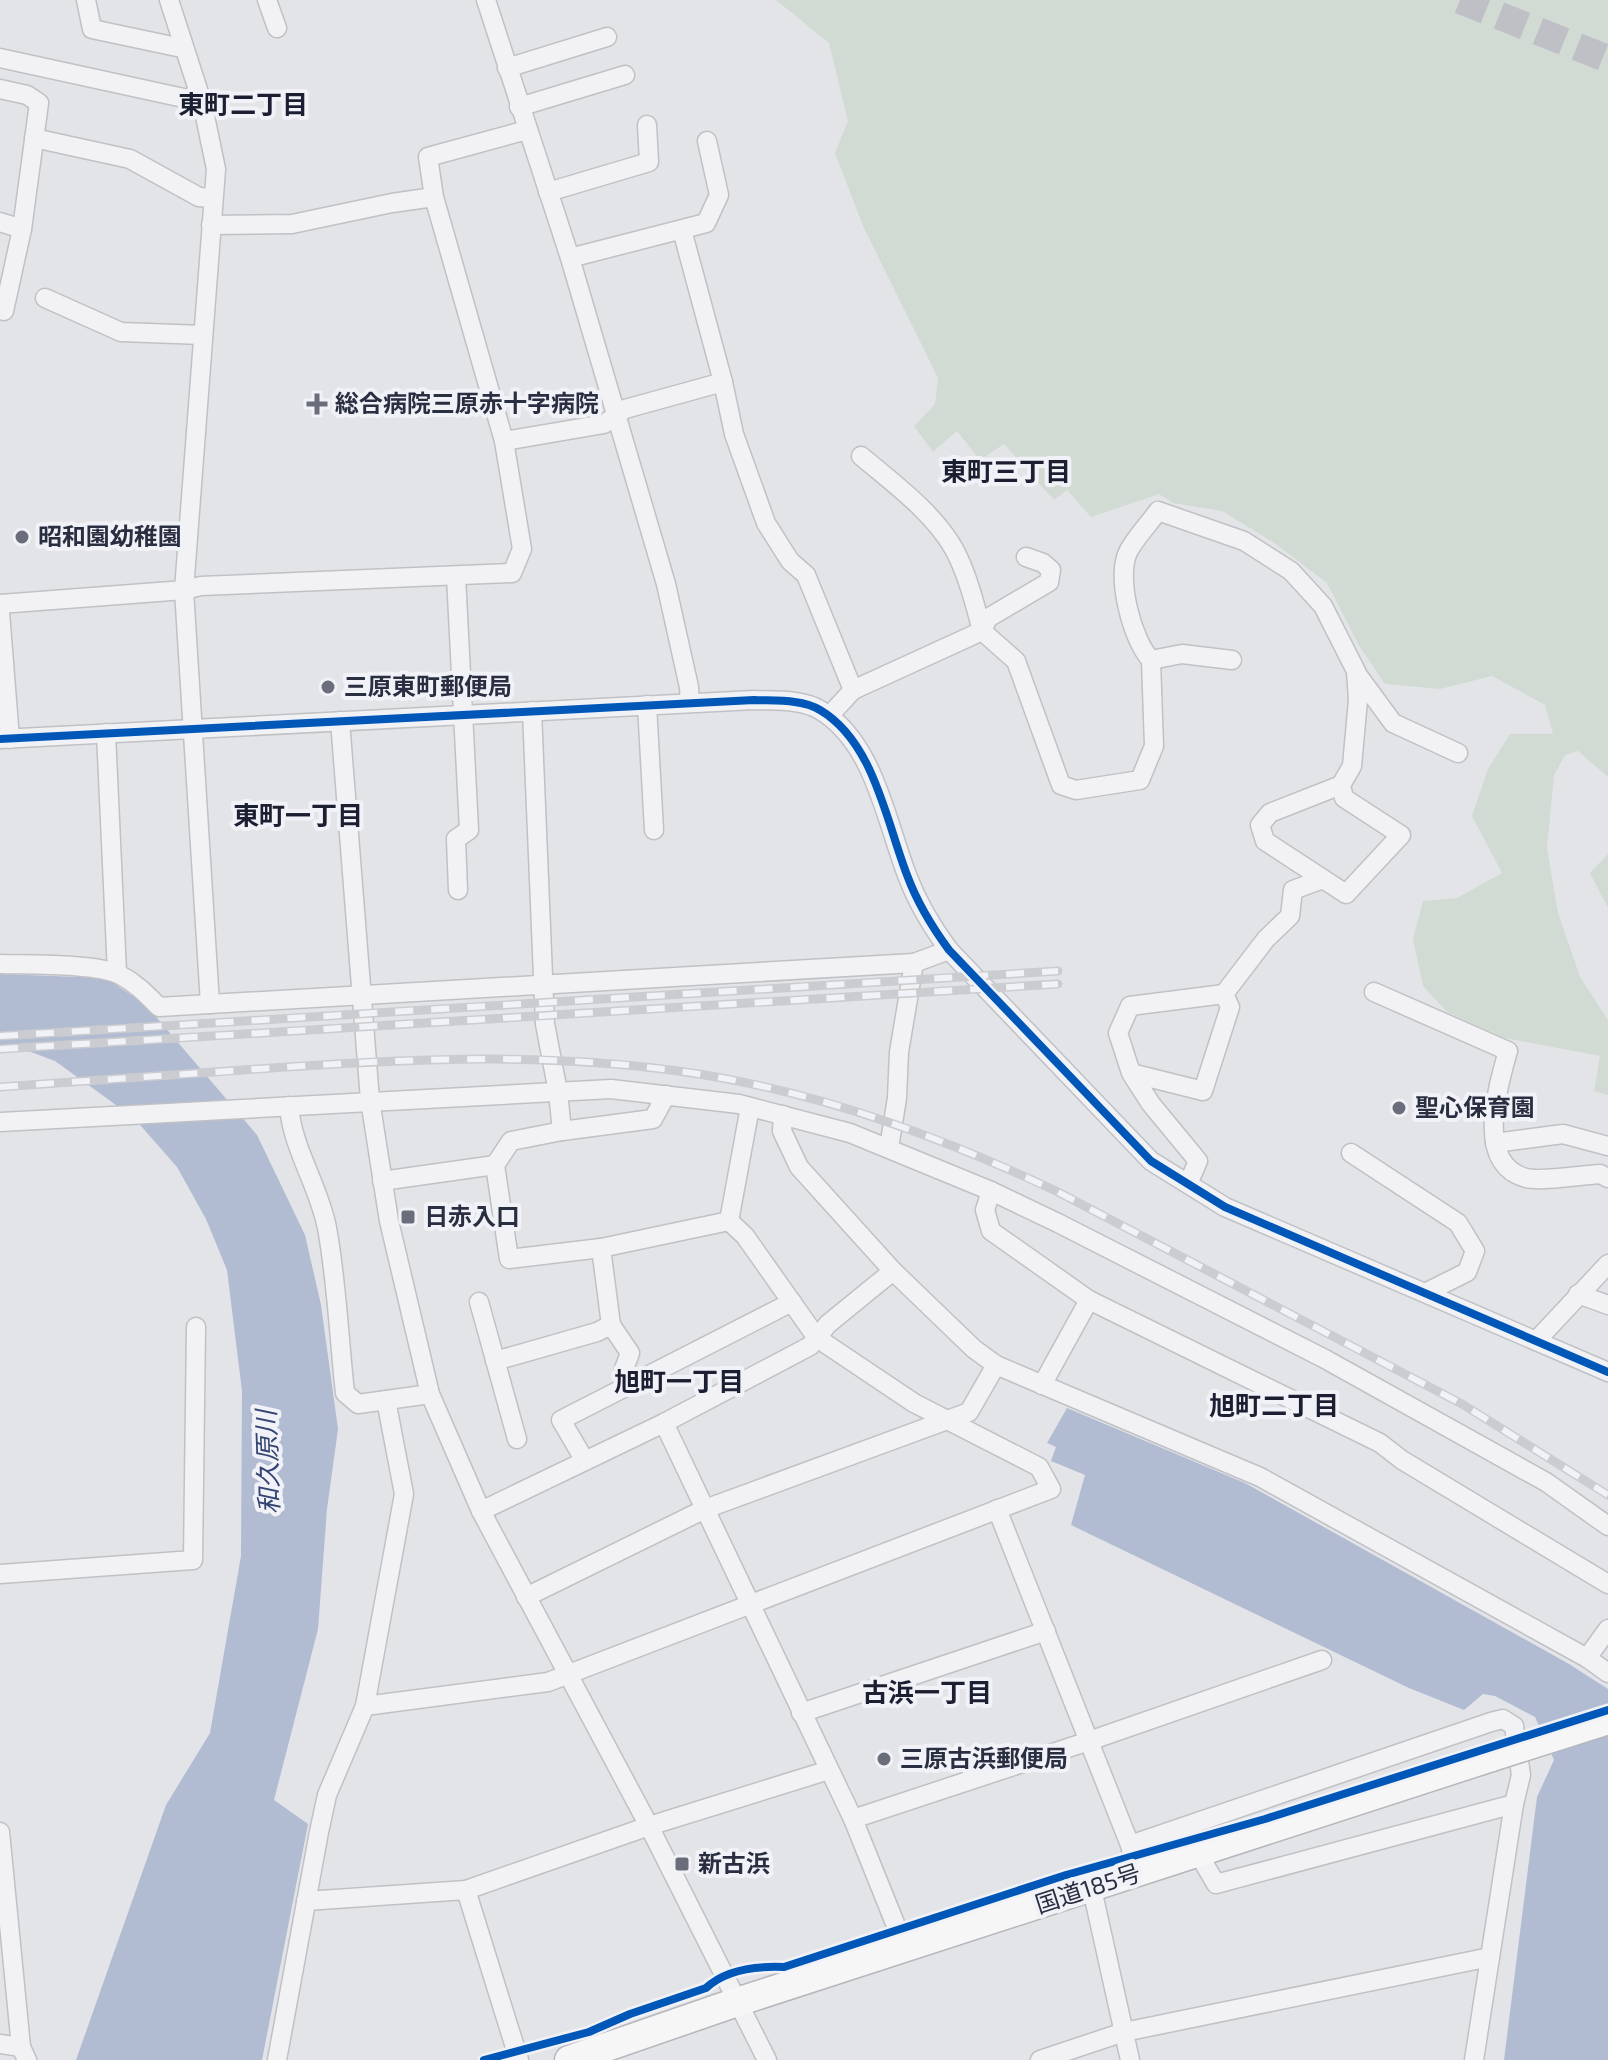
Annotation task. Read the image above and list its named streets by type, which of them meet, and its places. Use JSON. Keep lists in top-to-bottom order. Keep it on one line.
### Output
{"streets":{"highway":["国道185号"]},"districts":["東町二丁目","東町三丁目","東町一丁目","旭町一丁目","旭町二丁目","古浜一丁目"],"water":["和久原川"],"places":{"health":["総合病院三原赤十字病院"],"other":["昭和園幼稚園","三原東町郵便局","聖心保育園","三原古浜郵便局"],"transit":["日赤入口","新古浜"]}}
